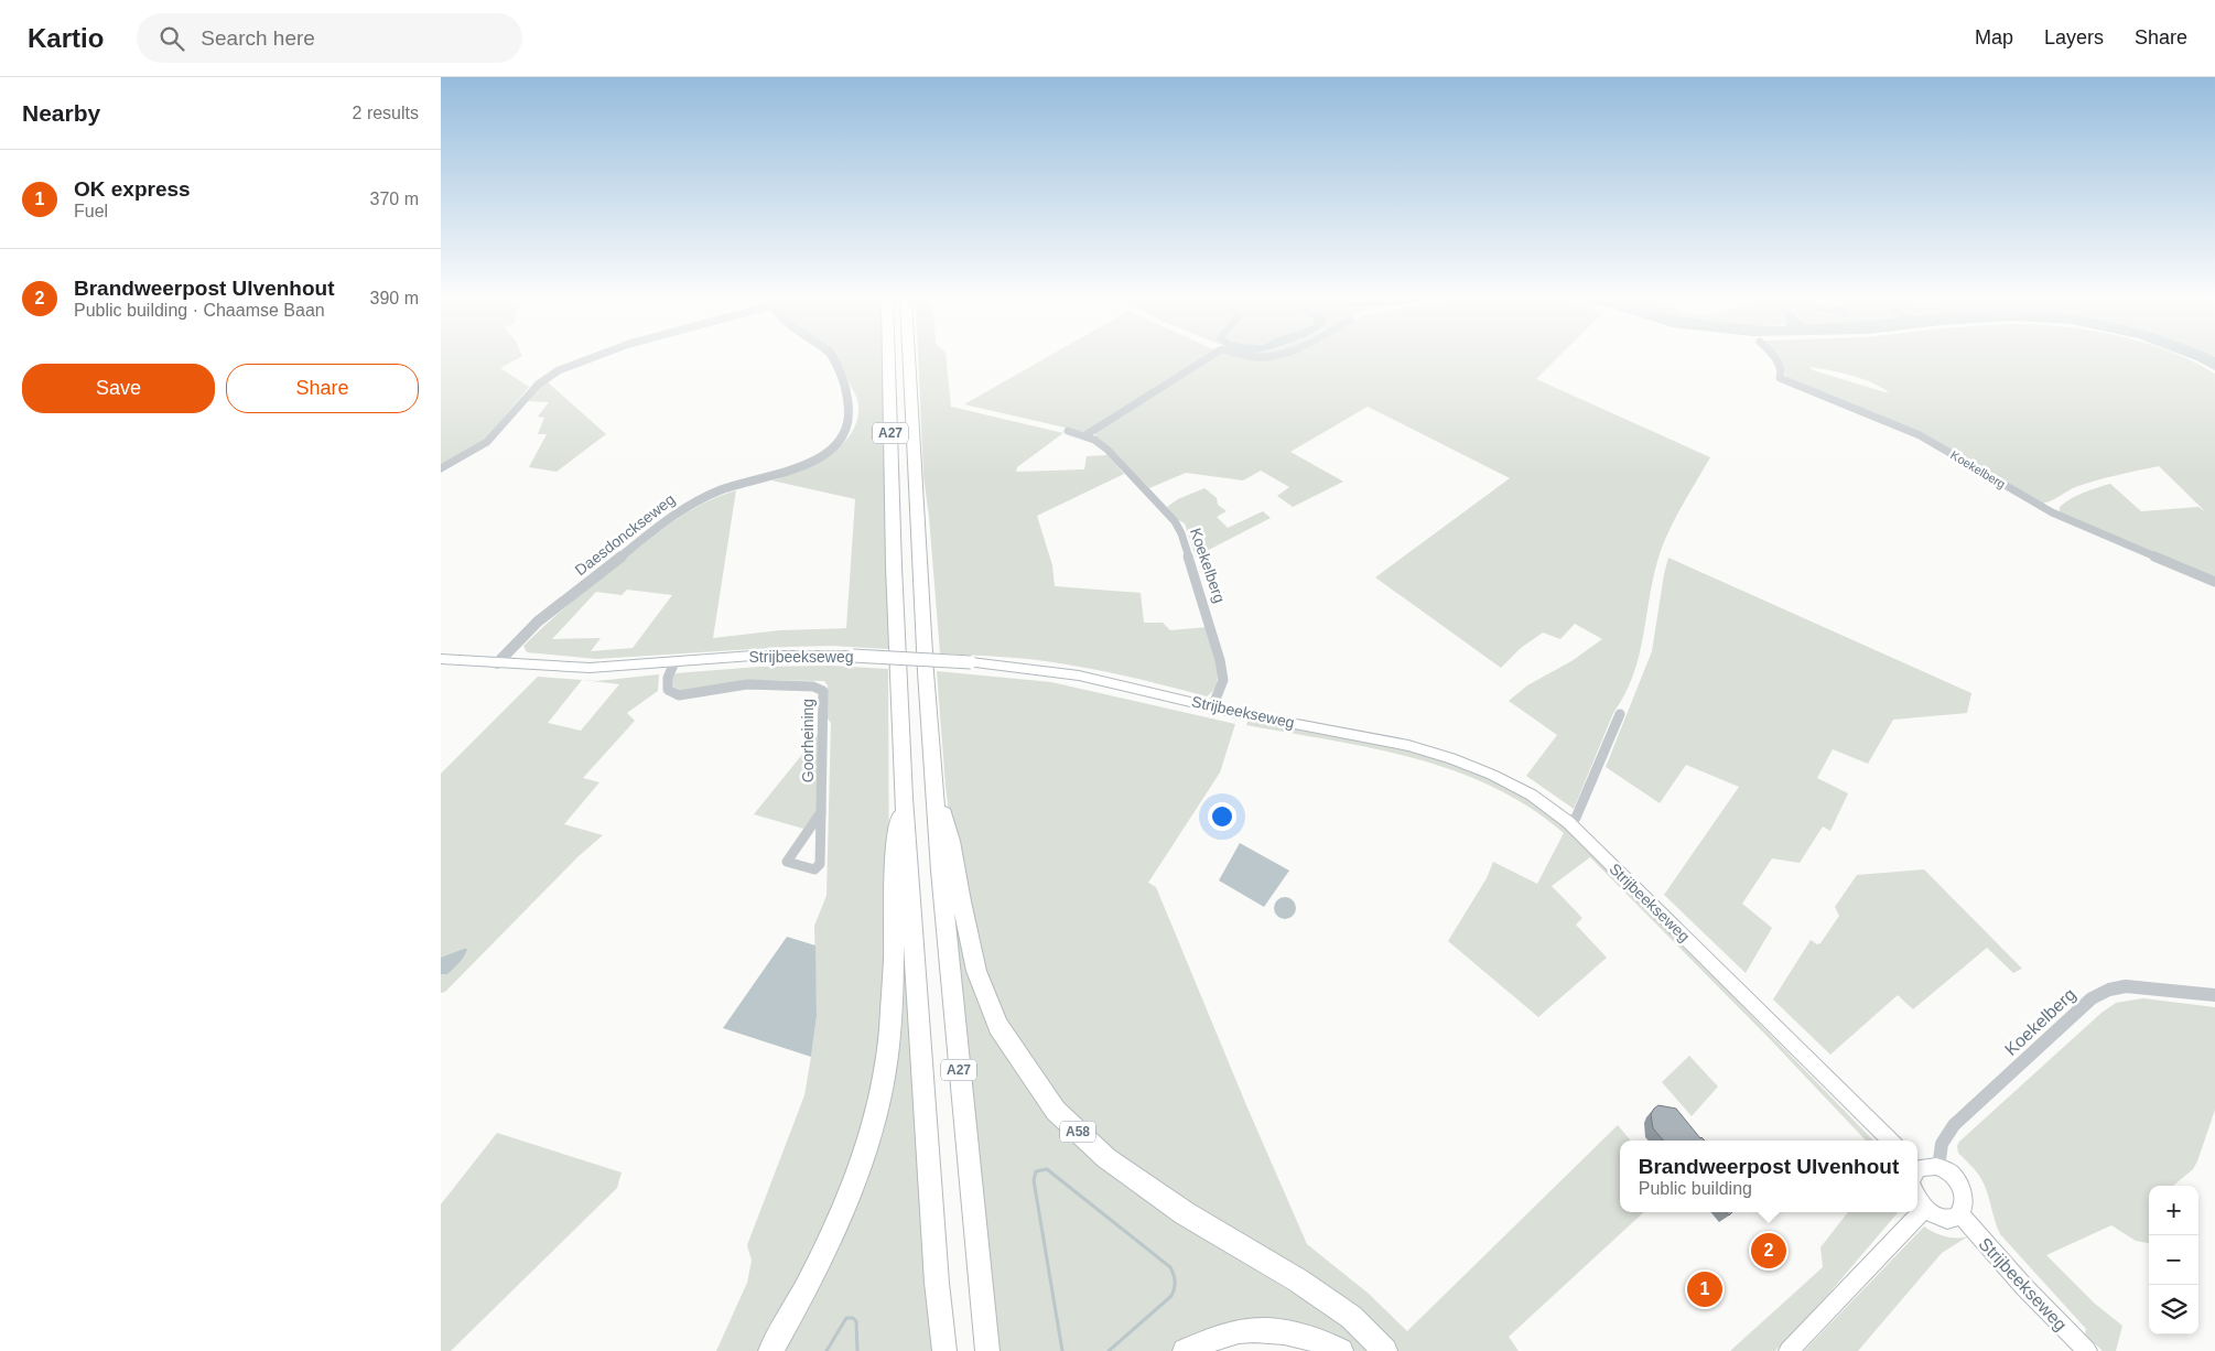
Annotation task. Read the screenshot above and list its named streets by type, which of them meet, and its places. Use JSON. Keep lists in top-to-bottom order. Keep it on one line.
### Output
{"streets":{"highway":["A27","A58"],"main road":["Strijbeekseweg"],"street":["Koekelberg","Daesdonckseweg","Goorheining"]},"crossings":[["A27","A58"],["Koekelberg","Strijbeekseweg"],["Daesdonckseweg","Strijbeekseweg"],["Strijbeekseweg","Goorheining"]],"page":{"header":"Kartio","search":"Search here","nav":["Map","Layers","Share"],"heading":["Nearby","2 results"],"list":[{"mark":"1","name":"OK express","note":"Fuel","value":"370 m"},{"mark":"2","name":"Brandweerpost Ulvenhout","note":"Public building · Chaamse Baan","value":"390 m"}],"buttons":["Save","Share"],"popup":["Brandweerpost Ulvenhout","Public building"],"map_buttons":["+","−"],"pins":["2","1"]}}
